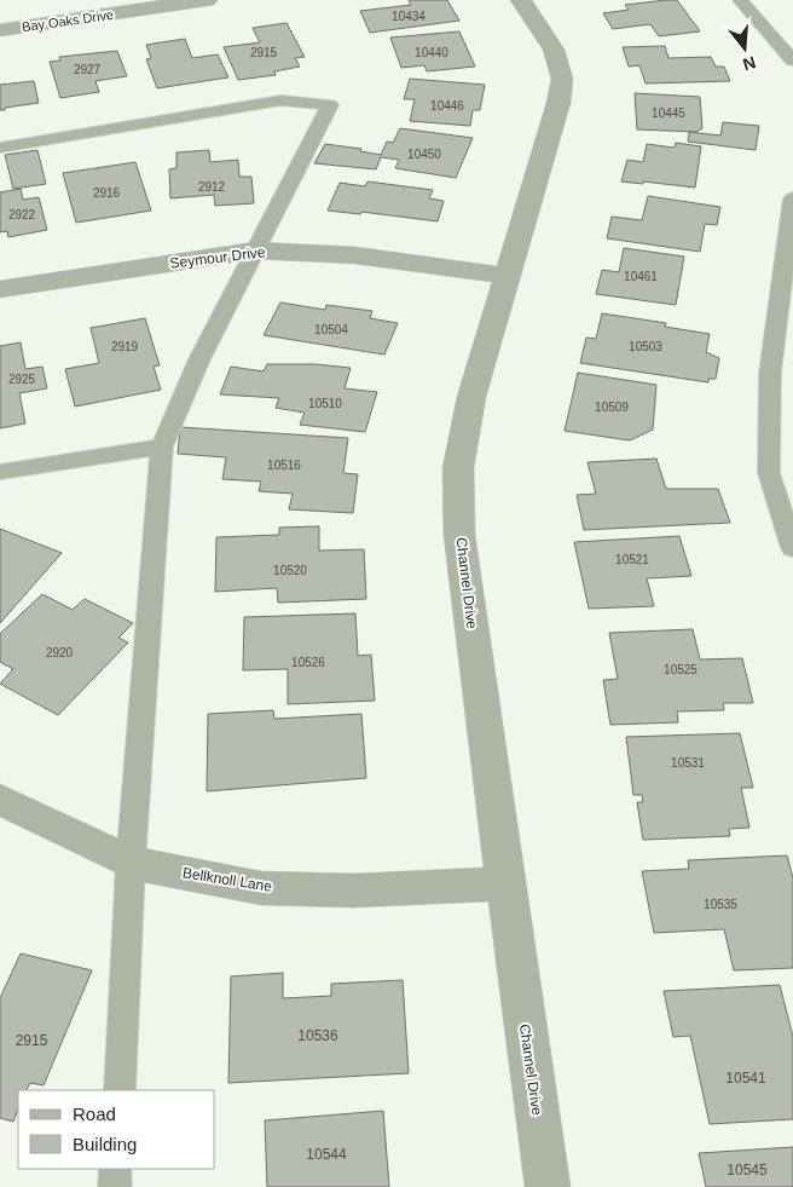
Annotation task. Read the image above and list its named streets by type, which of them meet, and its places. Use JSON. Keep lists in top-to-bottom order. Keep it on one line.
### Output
{"streets":{"street":["Bay Oaks Drive","Seymour Drive","Channel Drive","Bellknoll Lane"]},"crossings":[["Seymour Drive","Channel Drive"],["Channel Drive","Bellknoll Lane"]],"house_numbers":["10434","2915","10440","2927","10446","10445","10450","2912","2916","2922","10461","10504","2919","10503","2925","10510","10509","10516","10521","10520","2920","10526","10525","10531","10535","10536","2915","10541","10544","10545"],"legend":["Road","Building"],"north":"bottom"}
